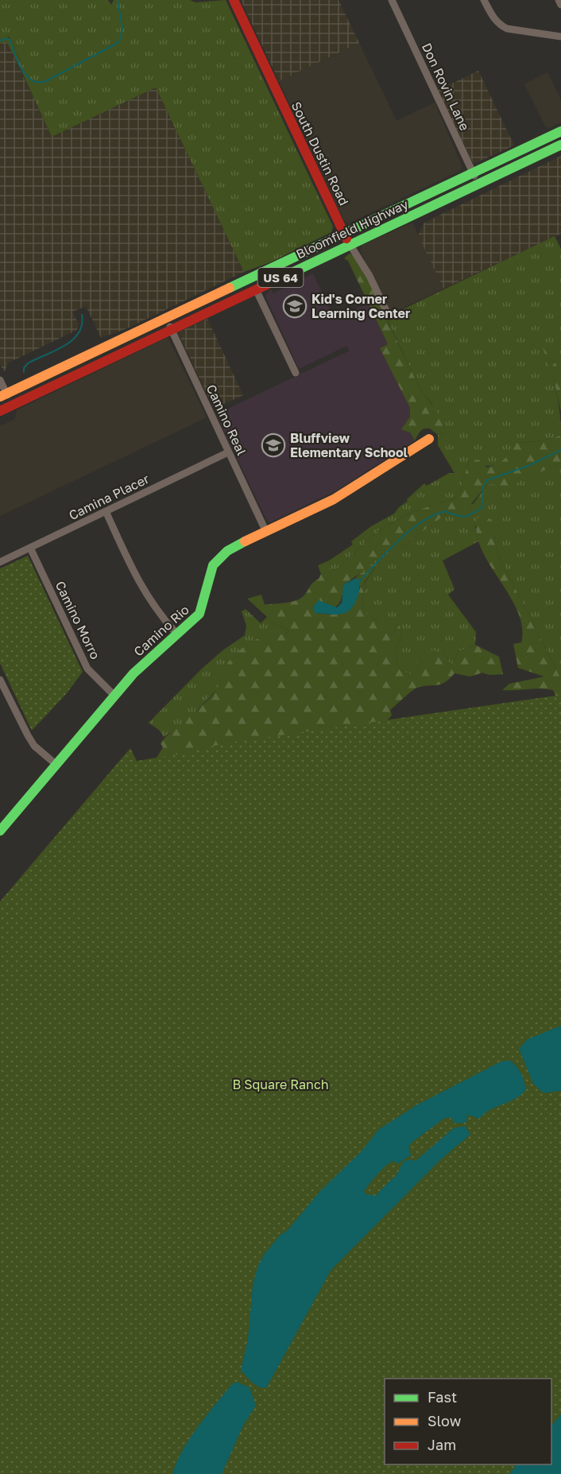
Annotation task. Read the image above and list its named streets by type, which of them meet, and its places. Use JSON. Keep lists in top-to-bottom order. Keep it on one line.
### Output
{"streets":{"main road":["South Dustin Road","Bloomfield Highway","US 64","Camino Rio"],"street":["Don Rovin Lane","Camino Real","Camina Placer","Camino Morro"]},"crossings":[["Don Rovin Lane","Bloomfield Highway"],["South Dustin Road","Bloomfield Highway"],["Bloomfield Highway","Camino Real"],["Camino Real","Camina Placer"],["Camino Real","Camino Rio"],["Camina Placer","Camino Morro"],["Camino Morro","Camino Rio"]],"parks":["B Square Ranch"],"places":{"school or university":["Kid's Corner Learning Center","Bluffview Elementary School"]},"legend":["Fast","Slow","Jam"]}
